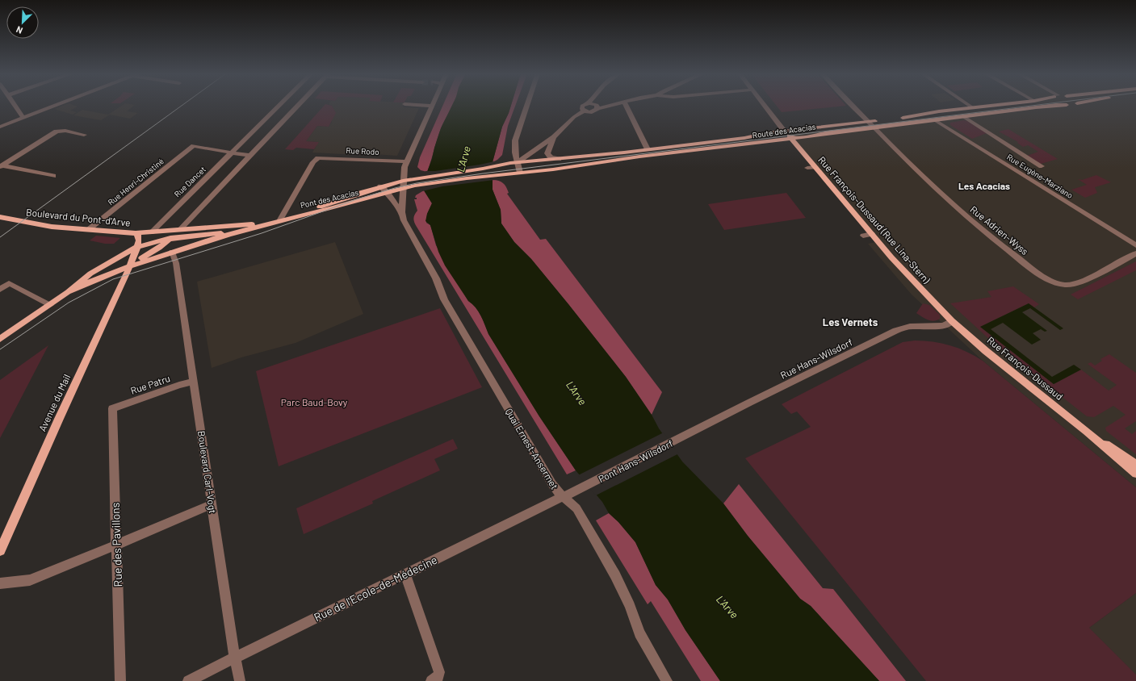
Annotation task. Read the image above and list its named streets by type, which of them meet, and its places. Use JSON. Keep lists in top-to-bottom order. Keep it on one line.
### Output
{"streets":{"main road":["Route des Acacias","Pont des Acacias","Boulevard du Pont-d'Arve","Rue François-Dussaud (Rue Lina-Stern)","Rue François-Dussaud","Avenue du Mail"],"street":["Rue Rodo","Rue Eugène-Marziano","Rue Henri-Christiné","Rue Dancet","Rue Adrien-Wyss","Rue Hans-Wilsdorf","Rue Patru","Quai Ernest-Ansermet","Pont Hans-Wilsdorf","Boulevard Carl-Vogt","Rue des Pavillons","Rue de l'Ecole-de-Médecine"]},"crossings":[["Route des Acacias","Rue Eugène-Marziano"],["Route des Acacias","Pont des Acacias"],["Route des Acacias","Rue François-Dussaud (Rue Lina-Stern)"],["Route des Acacias","Rue Adrien-Wyss"],["Rue Rodo","Quai Ernest-Ansermet"],["Rue Henri-Christiné","Rue Dancet"],["Rue Henri-Christiné","Boulevard du Pont-d'Arve"],["Rue Dancet","Boulevard du Pont-d'Arve"],["Pont des Acacias","Quai Ernest-Ansermet"],["Rue François-Dussaud (Rue Lina-Stern)","Rue Hans-Wilsdorf"],["Rue François-Dussaud (Rue Lina-Stern)","Rue François-Dussaud"],["Rue Hans-Wilsdorf","Rue François-Dussaud"],["Rue Hans-Wilsdorf","Pont Hans-Wilsdorf"],["Rue Patru","Boulevard Carl-Vogt"],["Rue Patru","Rue des Pavillons"],["Quai Ernest-Ansermet","Pont Hans-Wilsdorf"],["Quai Ernest-Ansermet","Rue de l'Ecole-de-Médecine"],["Pont Hans-Wilsdorf","Rue de l'Ecole-de-Médecine"],["Boulevard Carl-Vogt","Rue de l'Ecole-de-Médecine"]],"districts":["Les Acacias","Les Vernets"],"water":["L'Arve"],"parks":["Parc Baud-Bovy"],"north":"bottom left"}
